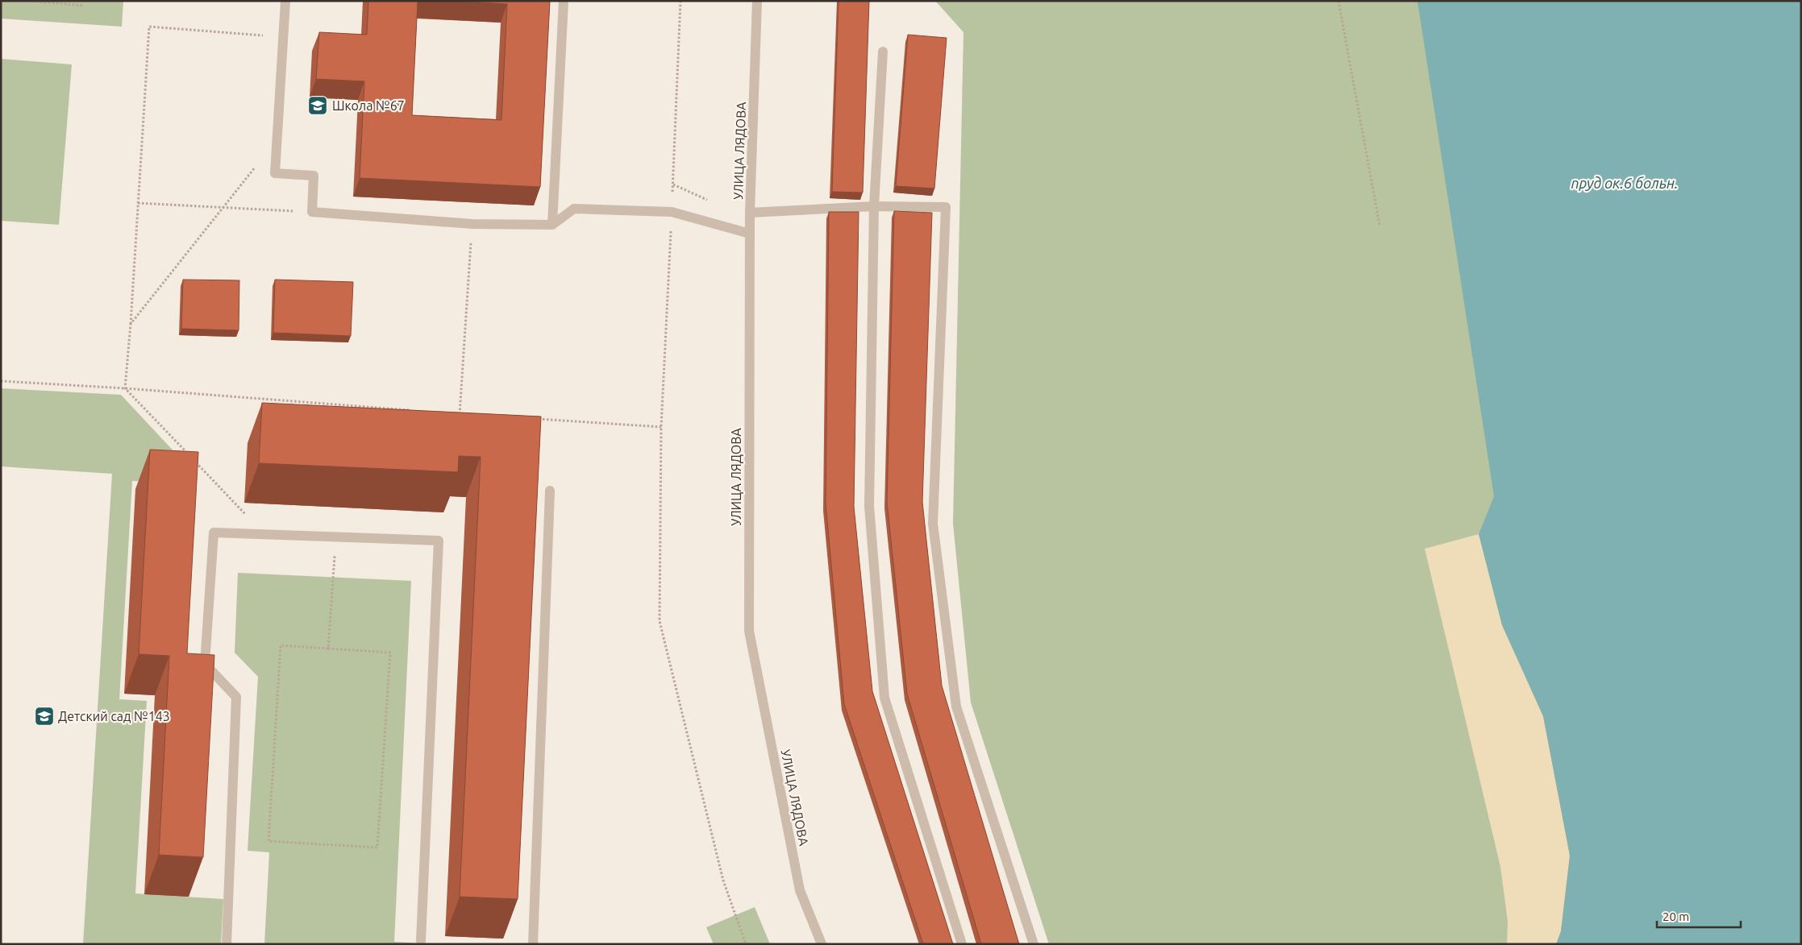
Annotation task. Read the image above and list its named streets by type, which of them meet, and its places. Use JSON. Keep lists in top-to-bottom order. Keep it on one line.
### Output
{"streets":{"street":["УЛИЦА ЛЯДОВА"]},"water":["пруд ок.6 больн."],"places":{"school or university":["Школа №67","Детский сад №143"]},"scale_bar":"20 m"}
